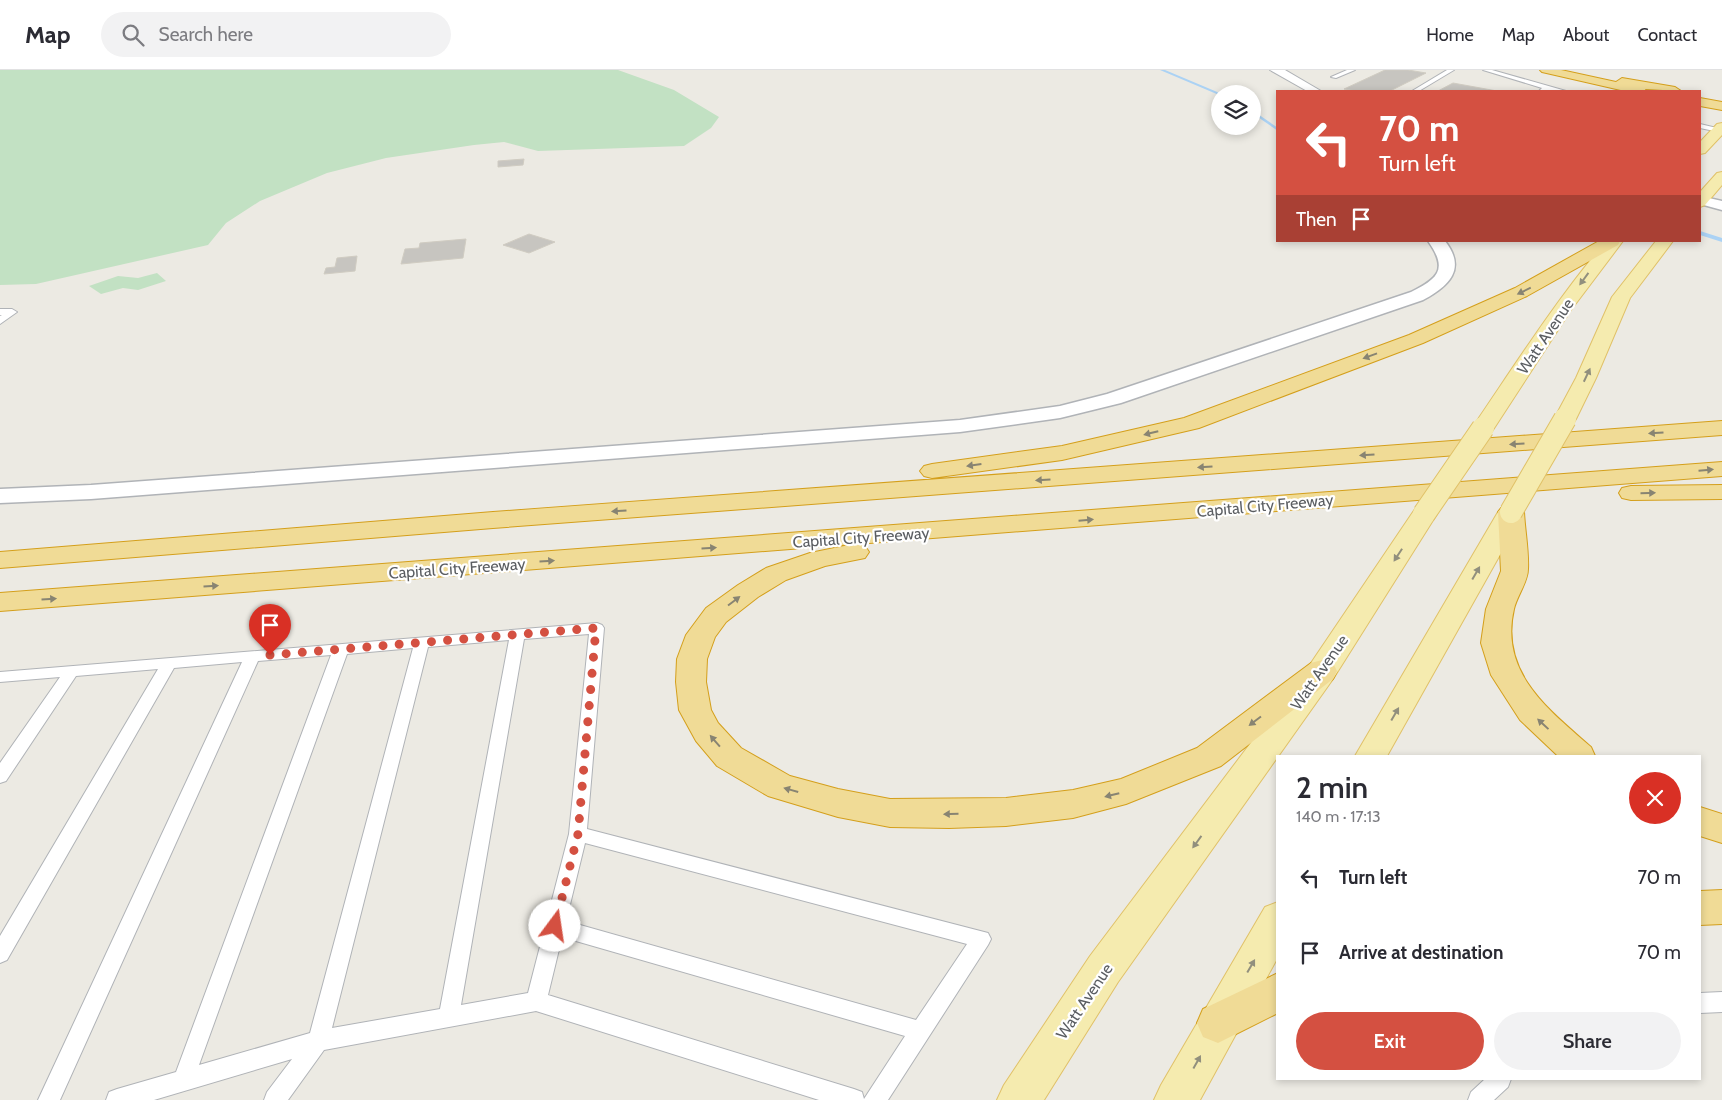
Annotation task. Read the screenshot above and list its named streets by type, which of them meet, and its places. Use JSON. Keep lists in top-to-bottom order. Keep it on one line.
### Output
{"streets":{"highway":["Capital City Freeway"],"main road":["Watt Avenue"]},"page":{"header":"Map","search":"Search here","nav":["Home","Map","About","Contact"],"turn":["70 m","Turn left"],"then":"Then","heading":["2 min","140 m · 17:13"],"list":[{"name":"Turn left","value":"70 m"},{"name":"Arrive at destination","value":"70 m"}],"buttons":["Exit","Share"]}}
